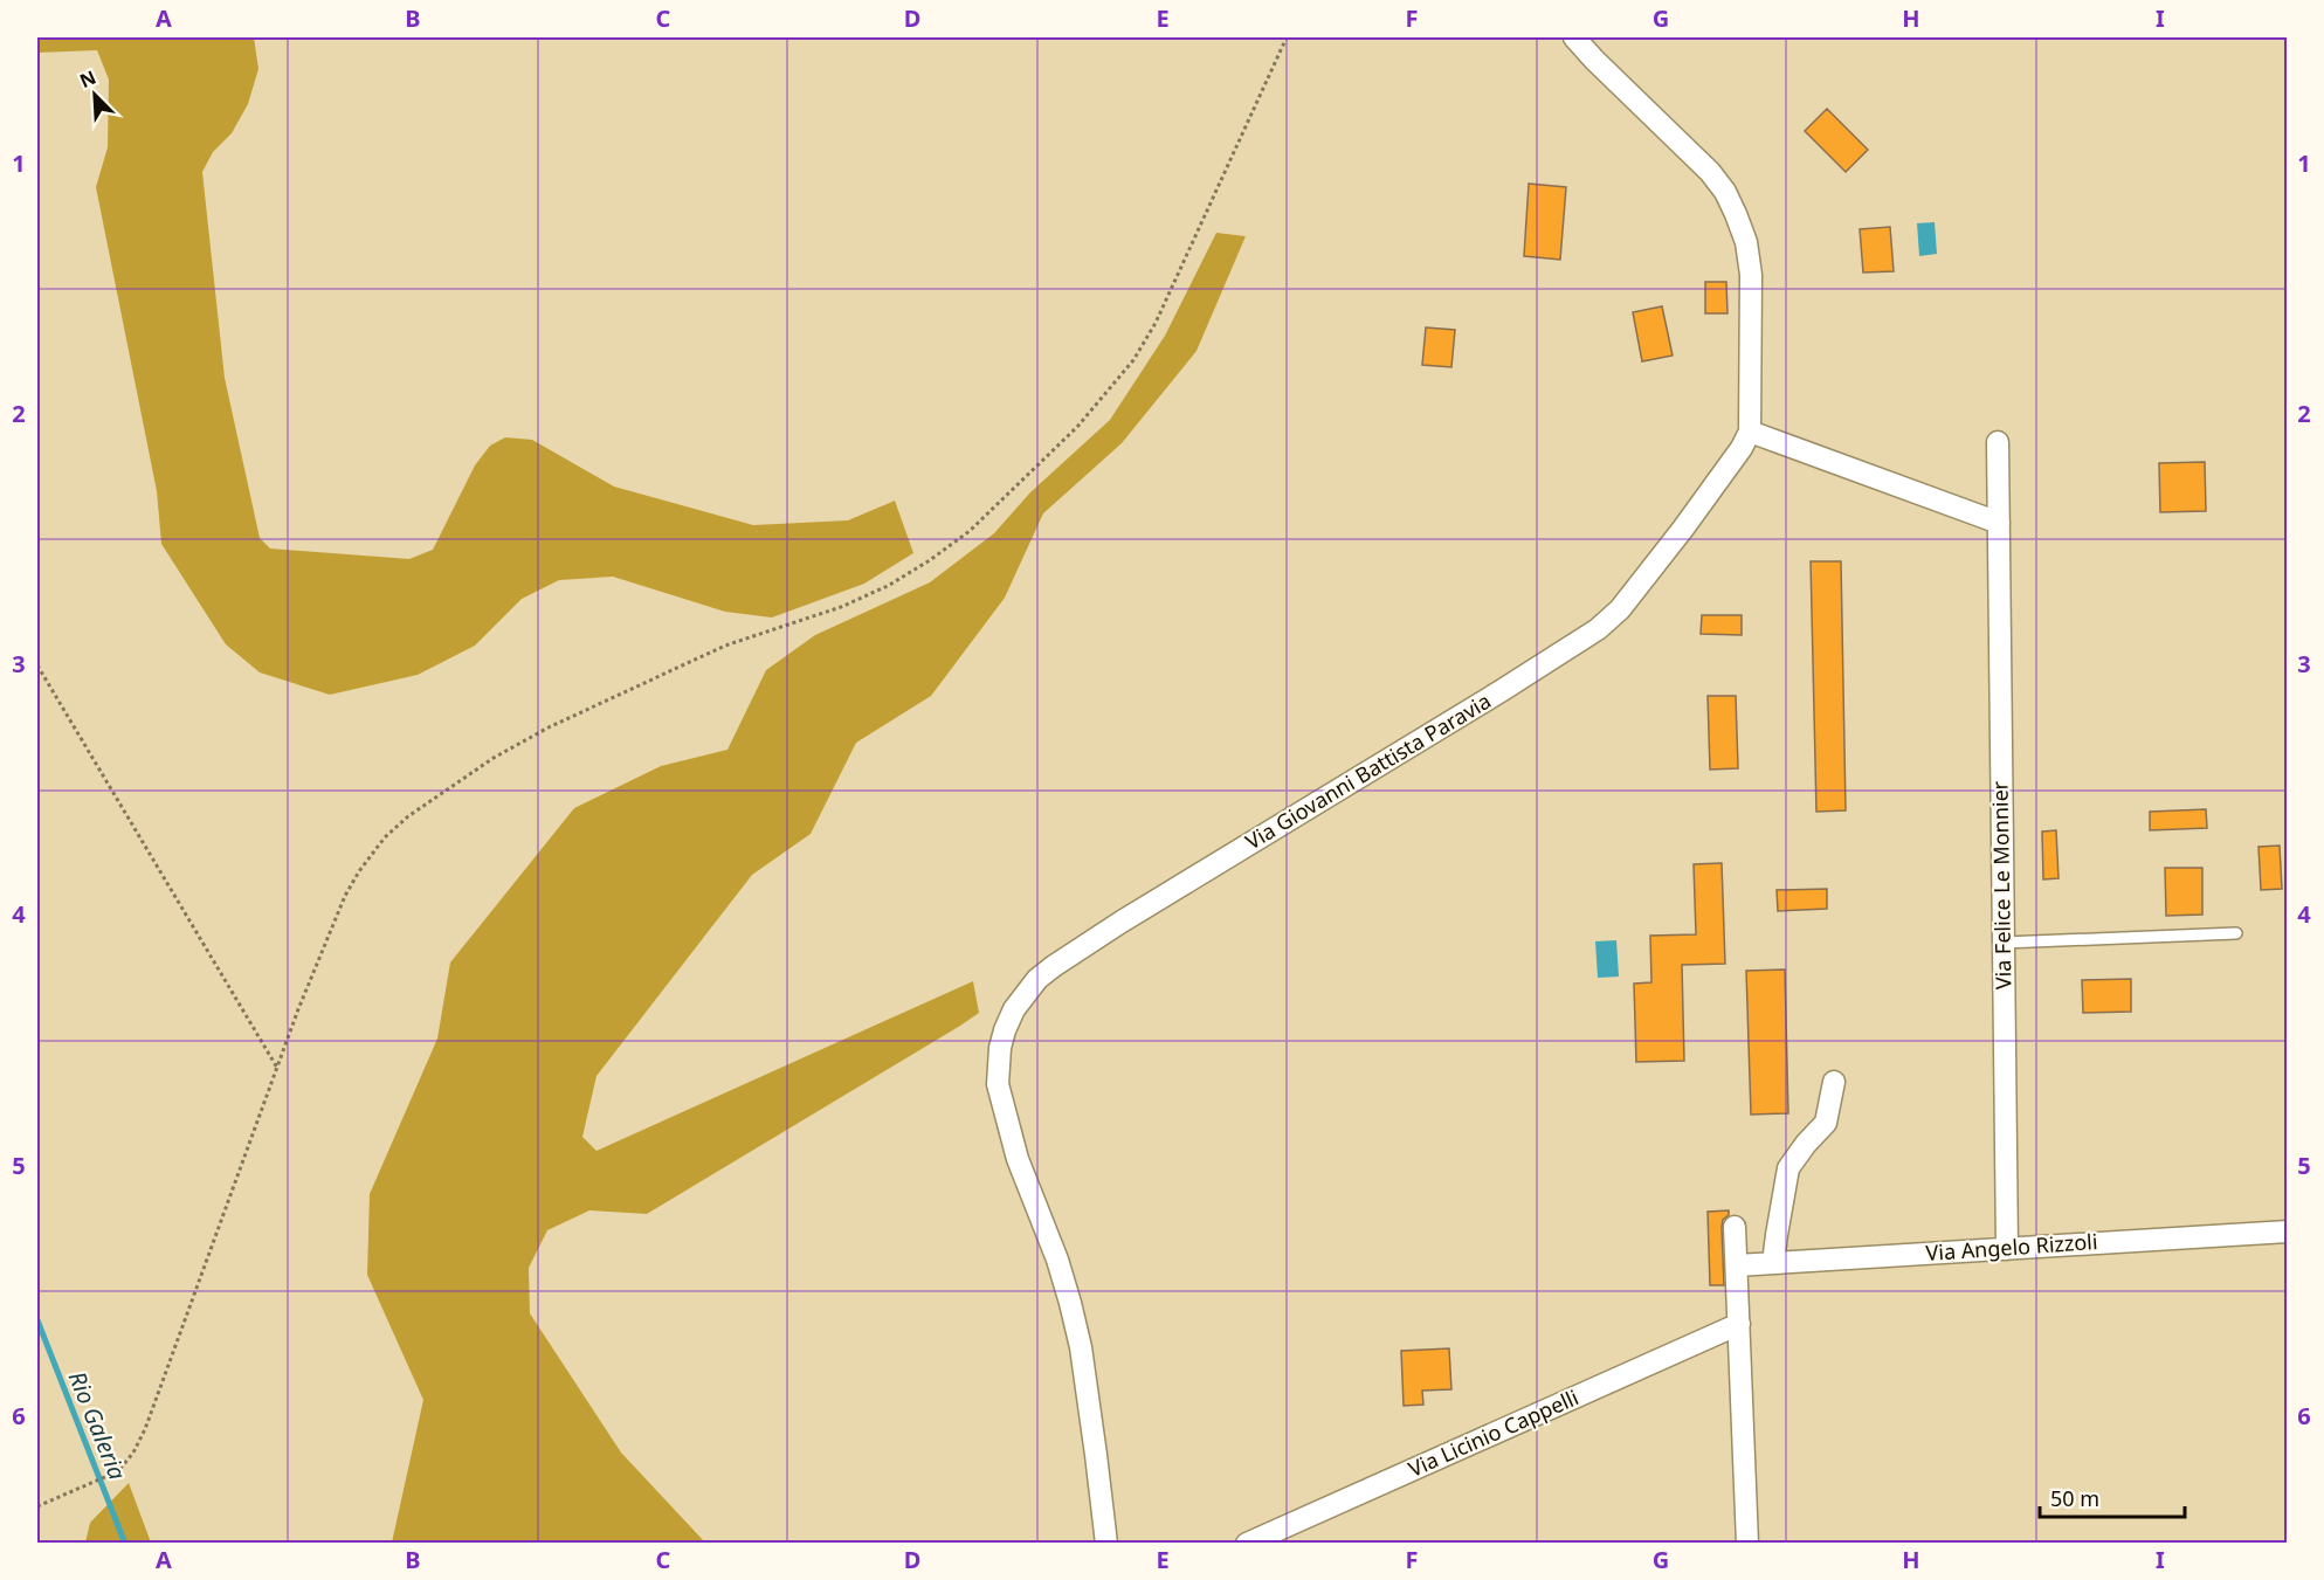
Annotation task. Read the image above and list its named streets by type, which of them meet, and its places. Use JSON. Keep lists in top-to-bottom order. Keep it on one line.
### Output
{"streets":{"street":["Via Giovanni Battista Paravia","Via Felice Le Monnier","Via Angelo Rizzoli","Via Licinio Cappelli"]},"crossings":[["Via Felice Le Monnier","Via Angelo Rizzoli"]],"water":["Rio Galeria"],"scale_bar":"50 m","north":"top left","grid":{"columns":["A","B","C","D","E","F","G","H","I"],"rows":["1","2","3","4","5","6"]}}
